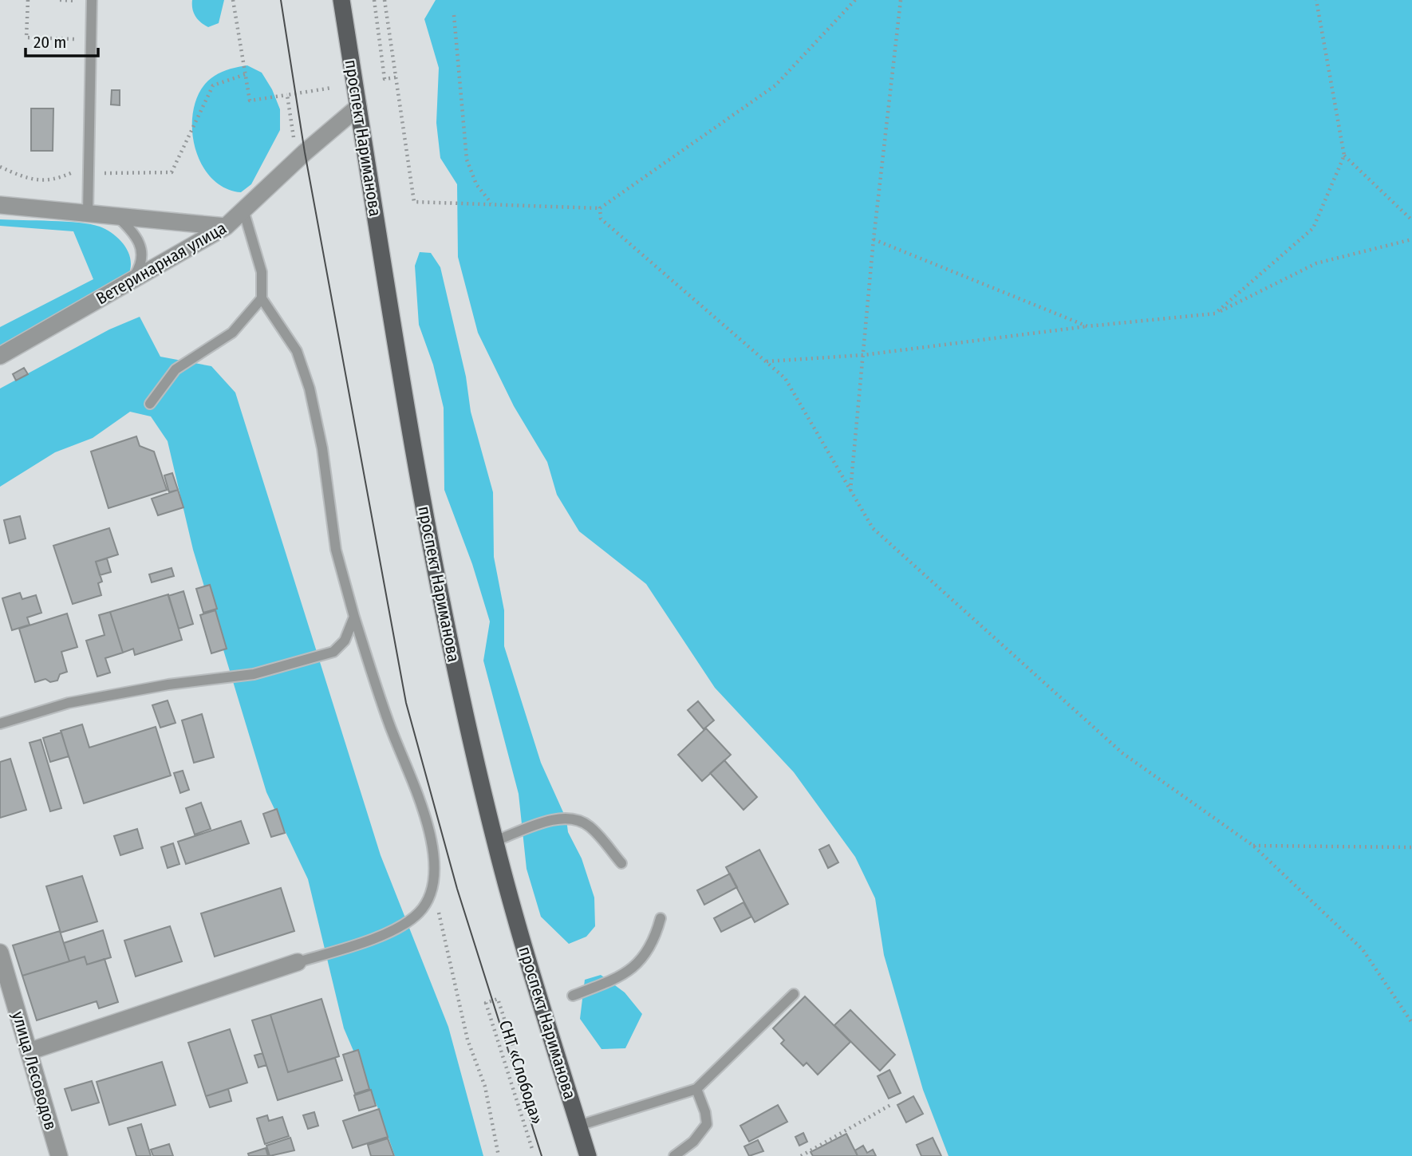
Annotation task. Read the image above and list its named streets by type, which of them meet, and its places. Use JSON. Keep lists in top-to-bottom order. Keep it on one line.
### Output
{"streets":{"main road":["проспект Нариманова"],"street":["Ветеринарная улица","улица Лесоводов"],"path":["СНТ «Слобода»"]},"crossings":[["проспект Нариманова","Ветеринарная улица"]],"scale_bar":"20 m"}
